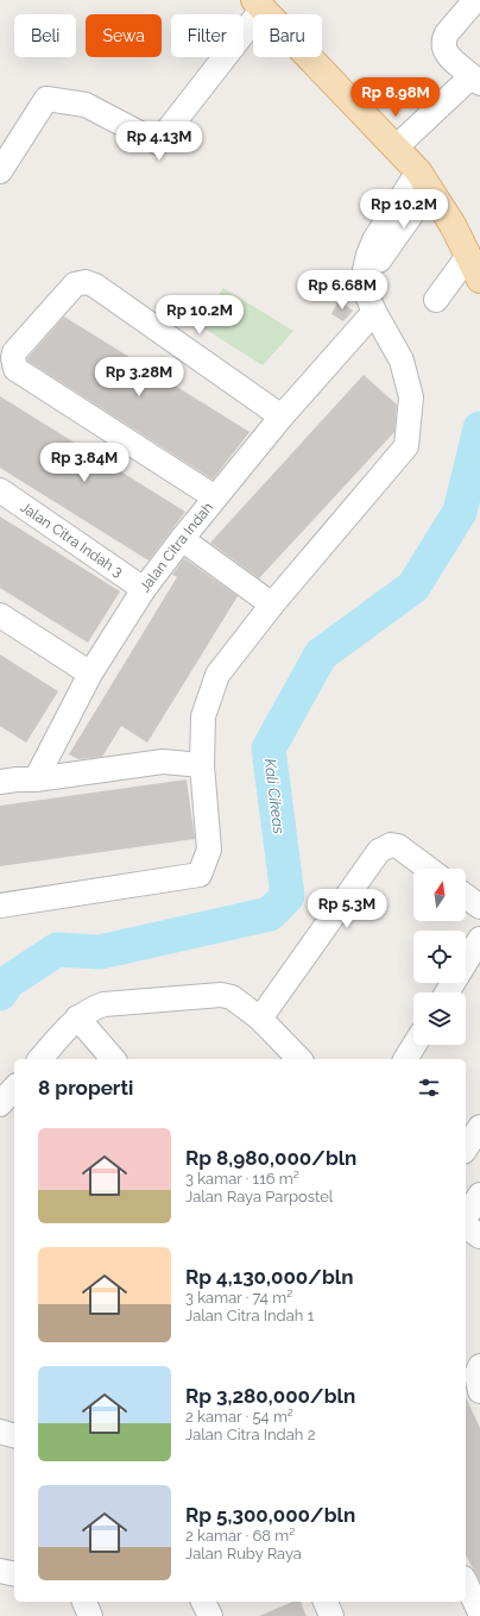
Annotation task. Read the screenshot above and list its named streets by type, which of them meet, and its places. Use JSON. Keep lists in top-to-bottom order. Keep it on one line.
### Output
{"streets":{"street":["Jalan Citra Indah 3","Jalan Citra Indah"]},"crossings":[["Jalan Citra Indah 3","Jalan Citra Indah"]],"water":["Kali Cikeas"],"north":"top","page":{"chip":["Beli","Sewa","Filter","Baru"],"price":["Rp 8.98M","Rp 4.13M","Rp 10.2M","Rp 6.68M","Rp 10.2M","Rp 3.28M","Rp 3.84M","Rp 5.3M"],"heading":"8 properti","list":[{"name":"Rp 8,980,000/bln","note":"3 kamar · 116 m² · Jalan Raya Parpostel"},{"name":"Rp 4,130,000/bln","note":"3 kamar · 74 m² · Jalan Citra Indah 1"},{"name":"Rp 3,280,000/bln","note":"2 kamar · 54 m² · Jalan Citra Indah 2"},{"name":"Rp 5,300,000/bln","note":"2 kamar · 68 m² · Jalan Ruby Raya"}]}}
